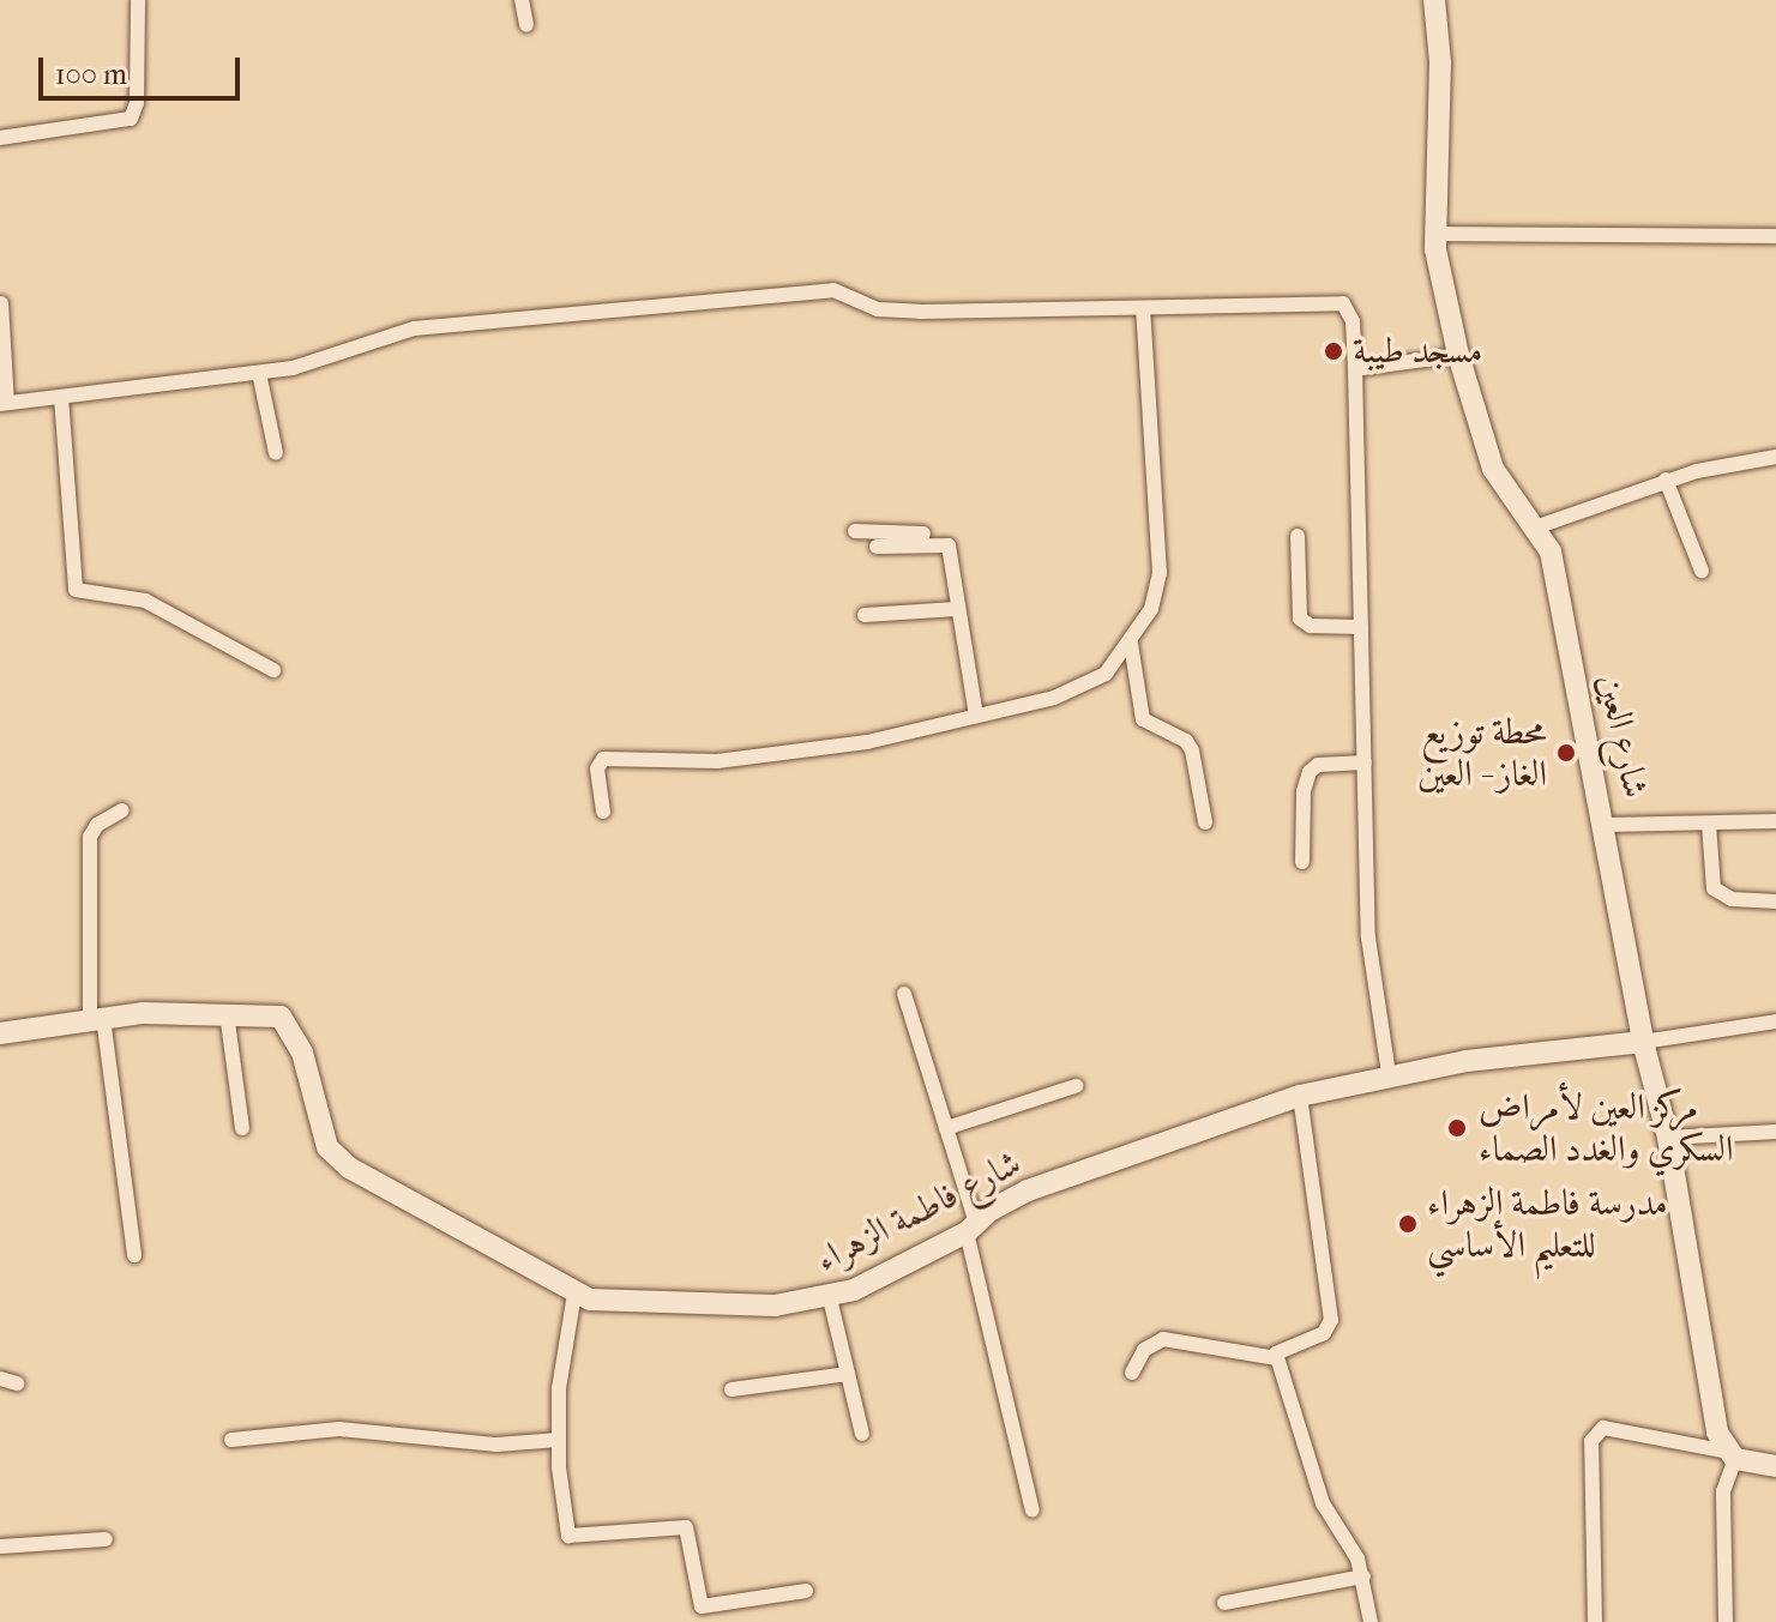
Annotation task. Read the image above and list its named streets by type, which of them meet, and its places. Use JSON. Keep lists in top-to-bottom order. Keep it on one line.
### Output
{"streets":{"street":["شارع العين","شارع فاطمة الزهراء"]},"crossings":[["شارع العين","شارع فاطمة الزهراء"]],"places":["مسجد طيبة","محطة توزيع الغاز - العين","مركز العين لأمراض السكري والغدد الصماء","مدرسة فاطمة الزهراء للتعليم الأساسي"],"scale_bar":"100 m"}
